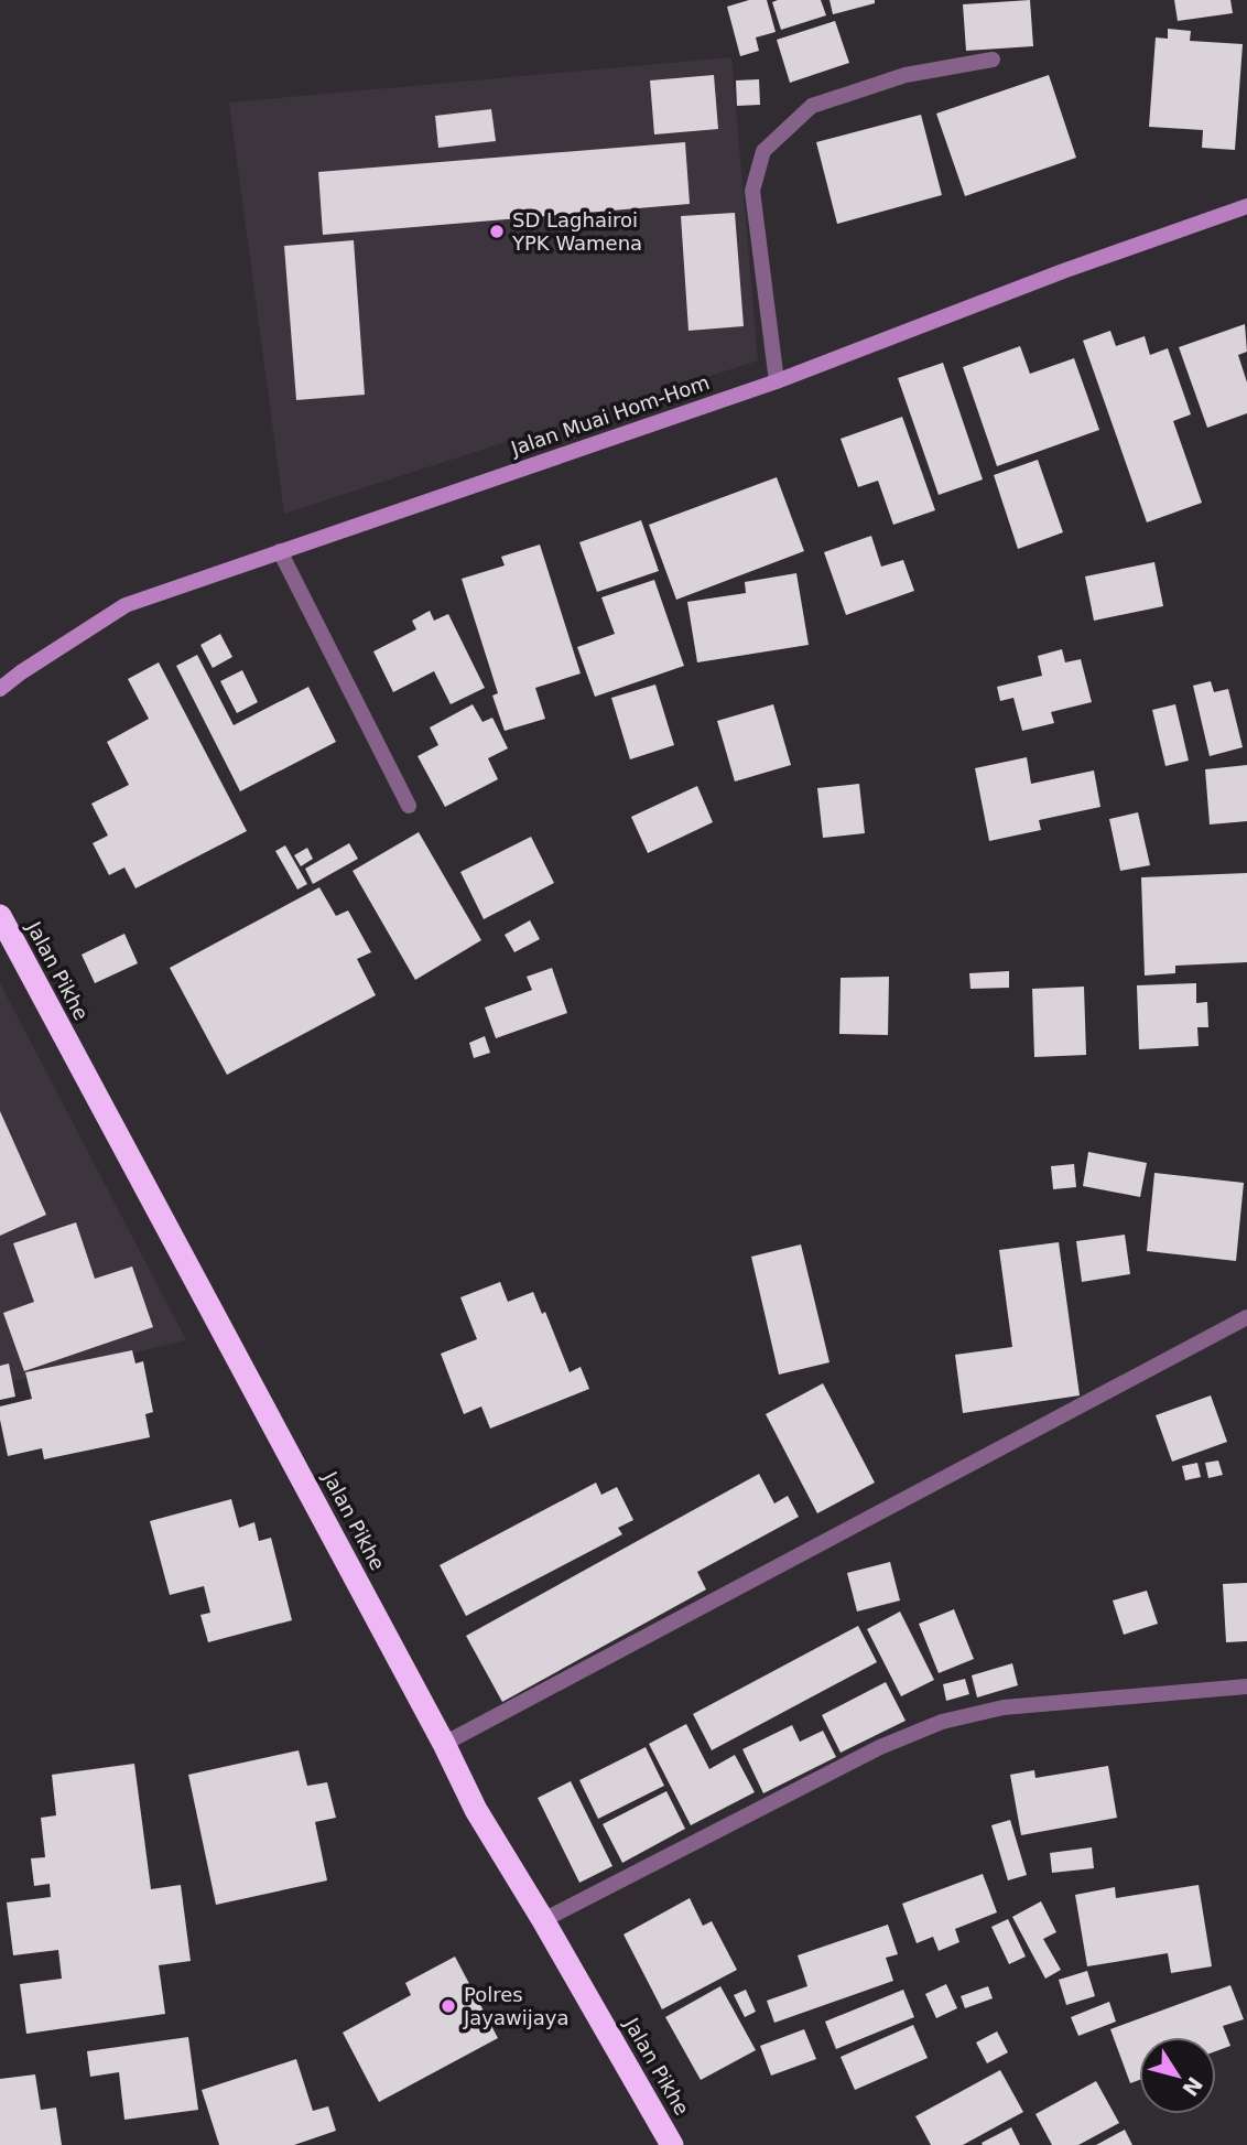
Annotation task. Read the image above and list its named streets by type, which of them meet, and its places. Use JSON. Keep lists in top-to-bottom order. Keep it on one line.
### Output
{"streets":{"highway":["Jalan Pikhe"],"street":["Jalan Muai Hom-Hom"]},"places":["SD Laghairoi YPK Wamena","Polres Jayawijaya"],"north":"bottom right"}
